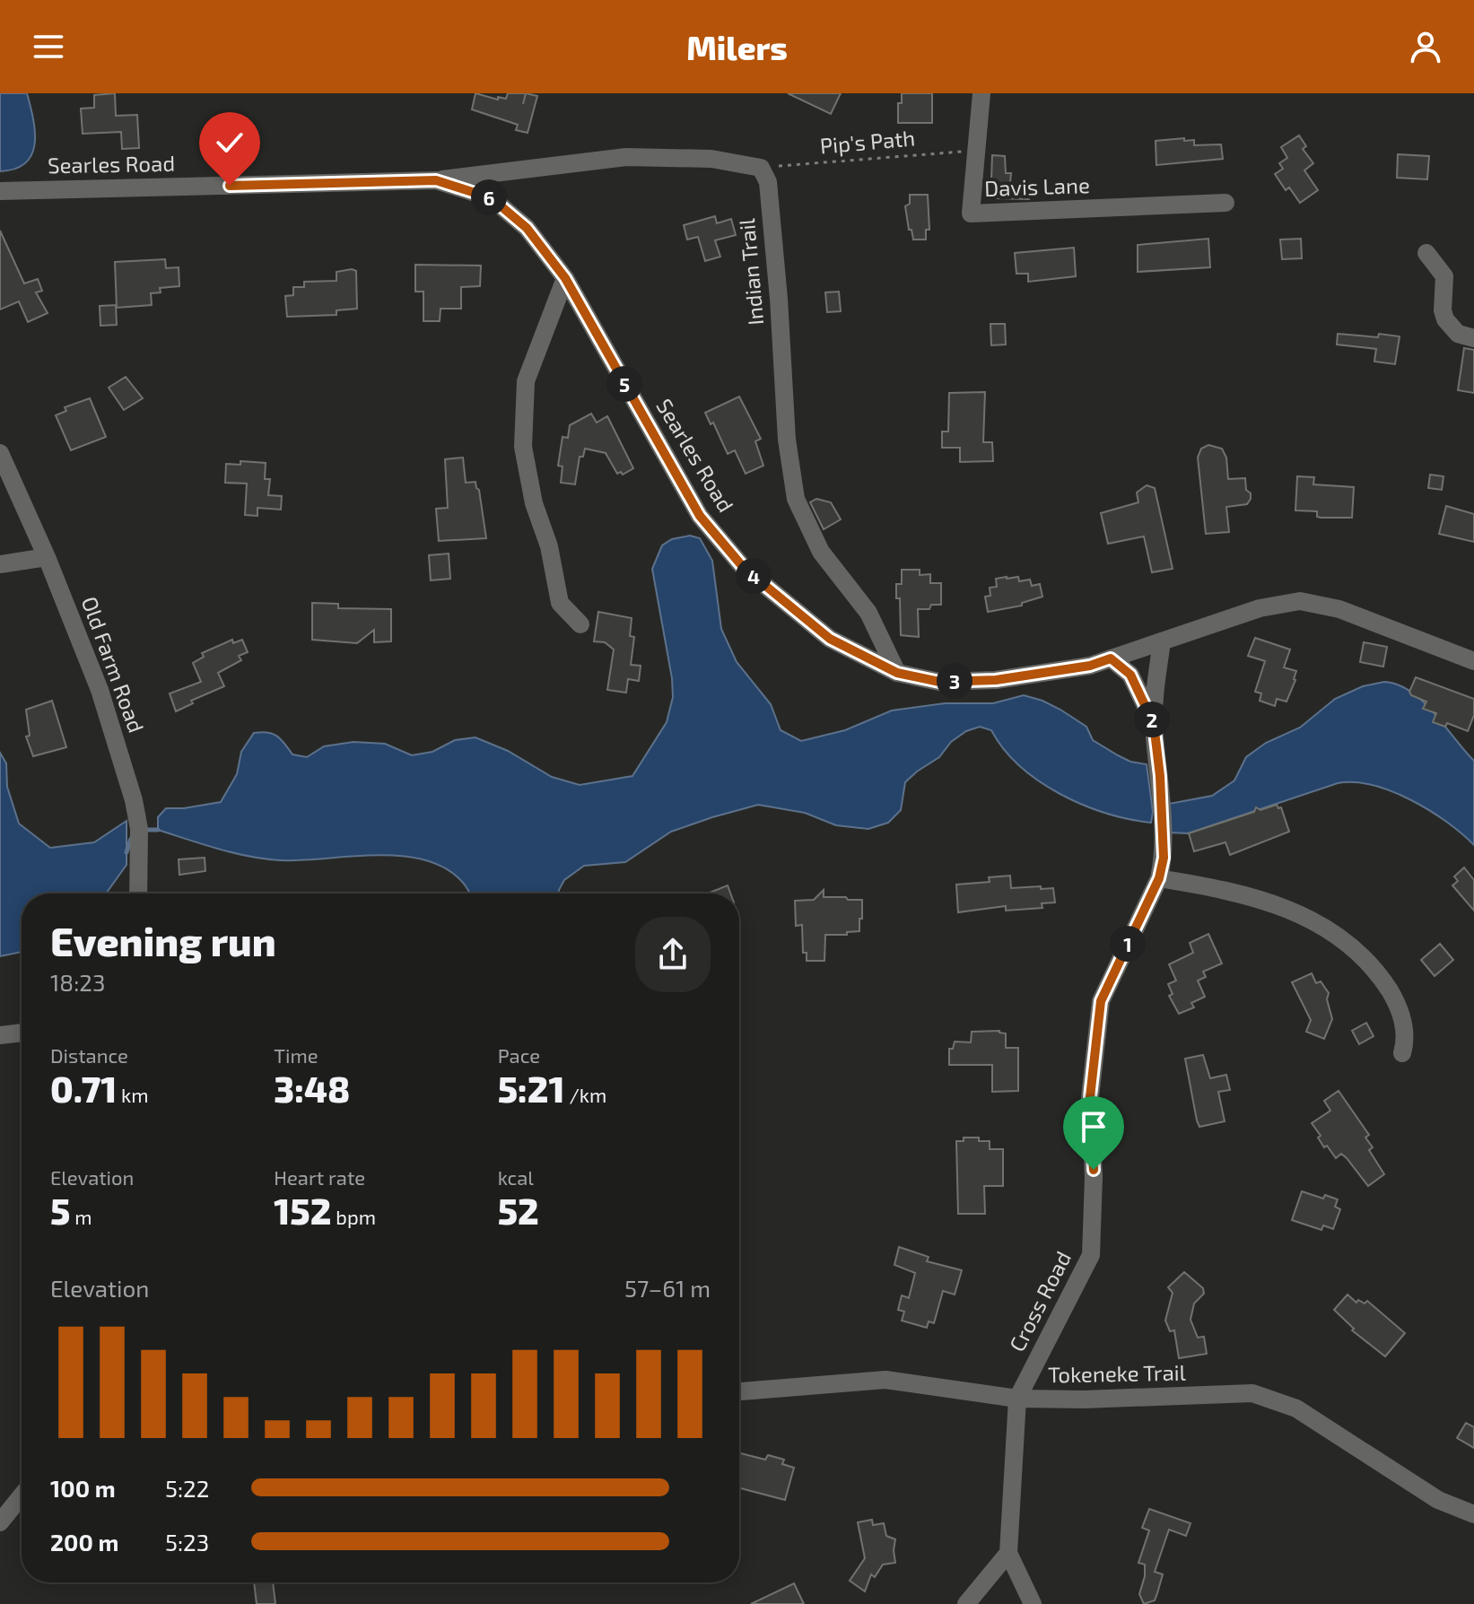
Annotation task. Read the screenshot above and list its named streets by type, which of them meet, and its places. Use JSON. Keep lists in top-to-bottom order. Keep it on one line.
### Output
{"streets":{"street":["Searles Road","Davis Lane","Indian Trail","Old Farm Road","Cross Road","Tokeneke Trail"],"path":["Pip's Path"]},"crossings":[["Pip's Path","Davis Lane"],["Pip's Path","Indian Trail"],["Searles Road","Indian Trail"],["Searles Road","Cross Road"],["Cross Road","Tokeneke Trail"]],"page":{"header":"Milers","pins":["6","5","4","3","2","1"],"heading":["Evening run","18:23"],"stats":[["Distance","0.71 km"],["Time","3:48"],["Pace","5:21 /km"],["Elevation","5 m"],["Heart rate","152 bpm"],["kcal","52"]],"chart":["Elevation","57–61 m"],"list":[{"name":"100 m","note":"5:22"},{"name":"200 m","note":"5:23"}]}}
